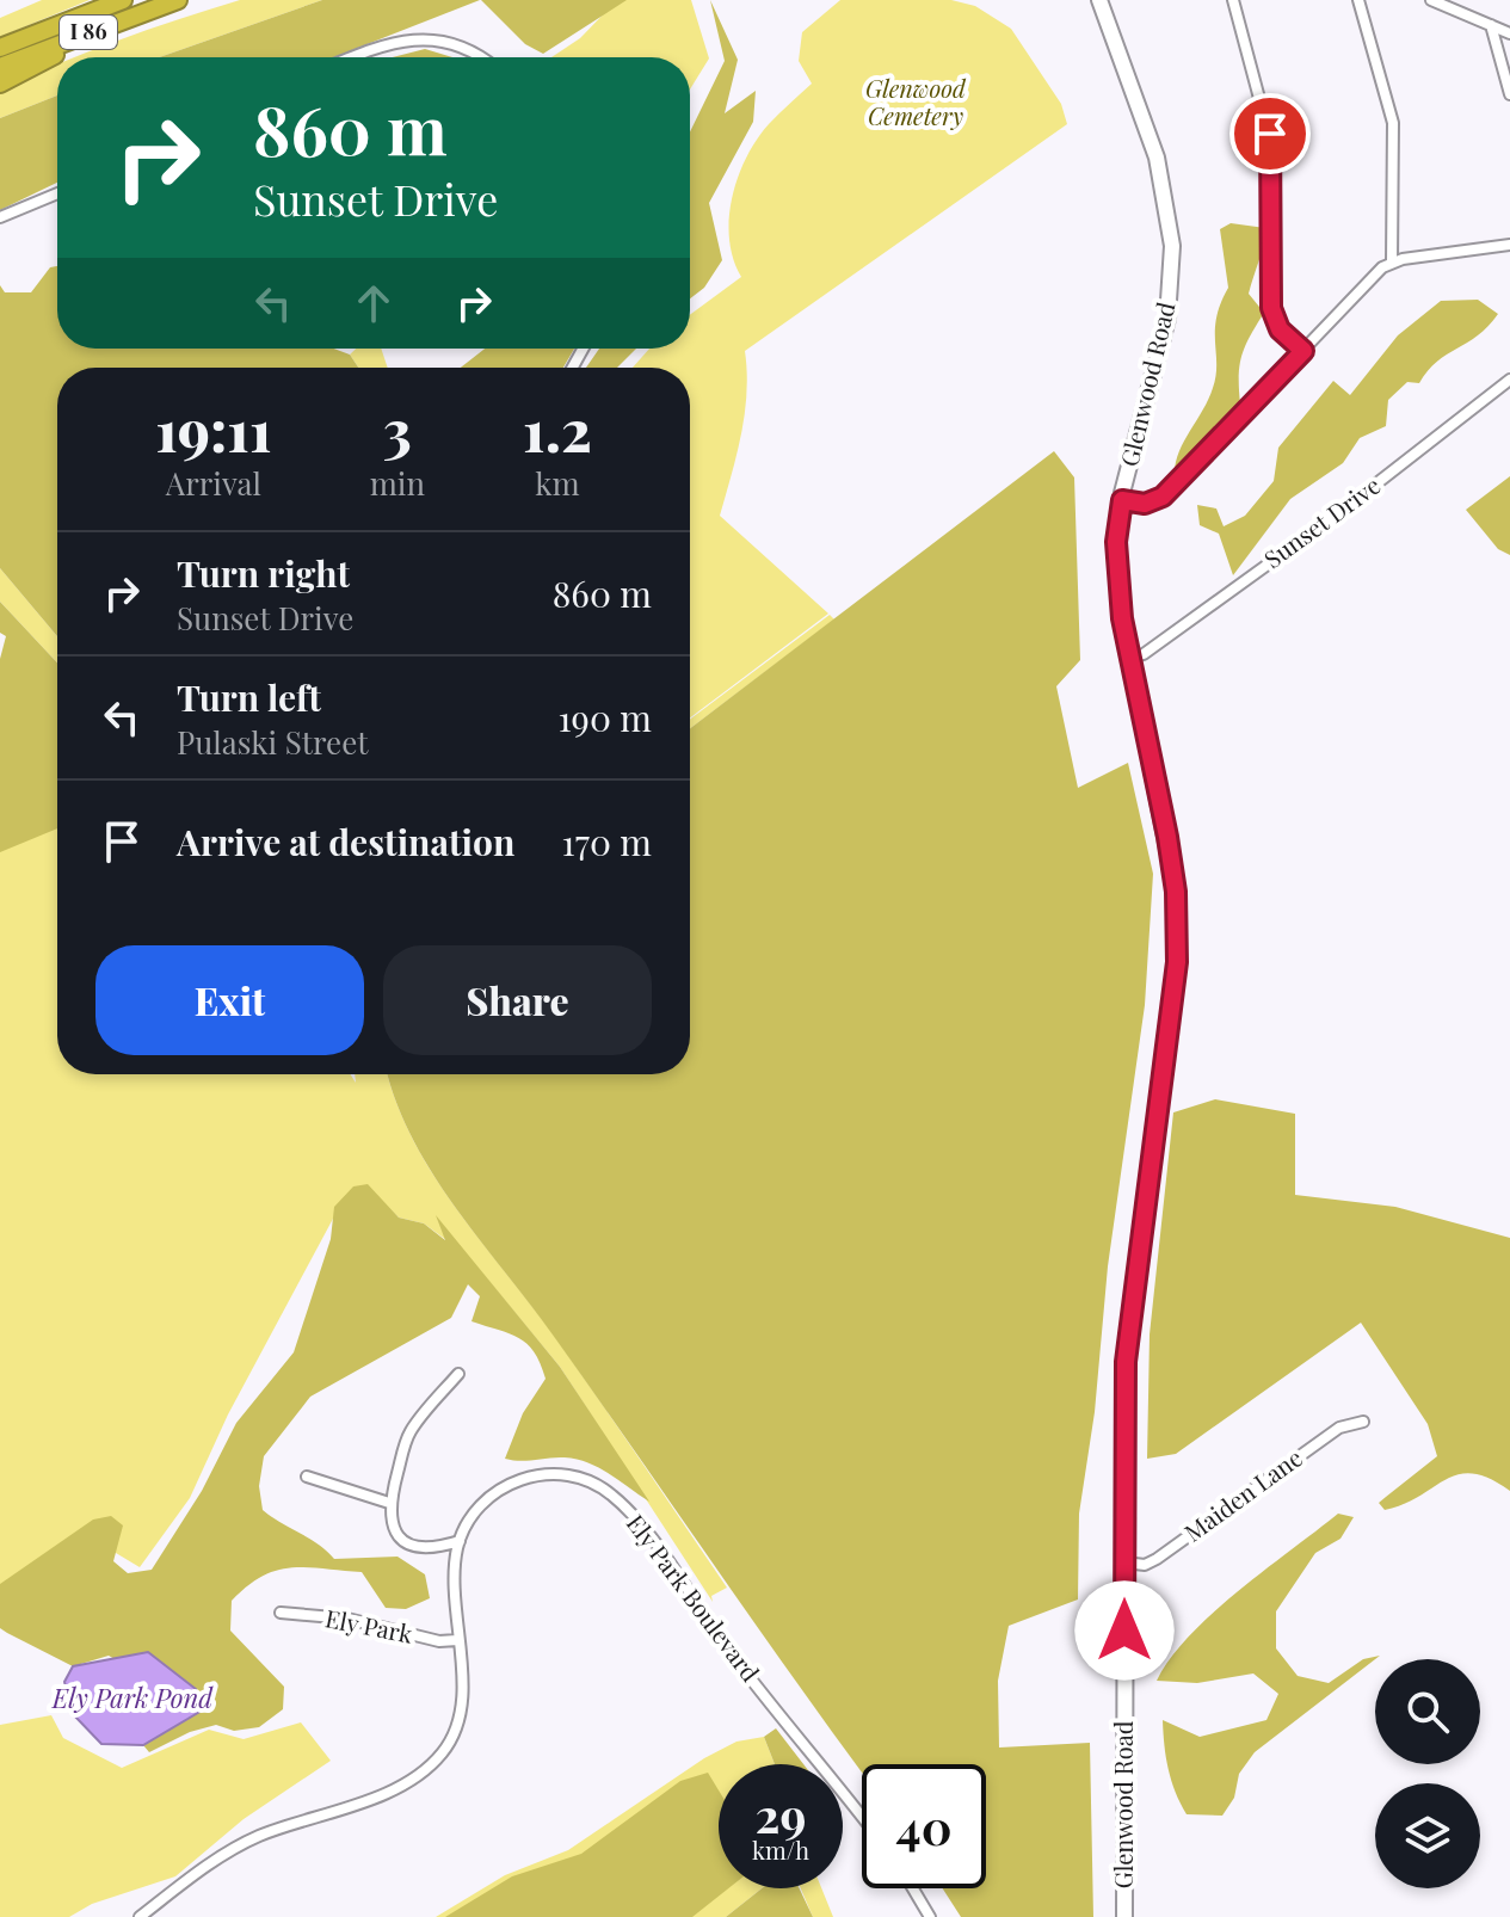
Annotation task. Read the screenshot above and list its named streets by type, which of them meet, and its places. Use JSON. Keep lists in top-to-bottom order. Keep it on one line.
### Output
{"streets":{"highway":["I 86"],"street":["Glenwood Road","Sunset Drive","Maiden Lane","Ely Park Boulevard","Ely Park"]},"crossings":[["Glenwood Road","Sunset Drive"],["Glenwood Road","Maiden Lane"],["Ely Park Boulevard","Ely Park"]],"water":["Ely Park Pond"],"parks":["Glenwood Cemetery"],"page":{"turn":["860 m","Sunset Drive"],"eta":["19:11","Arrival","3","min","1.2","km"],"list":[{"name":"Turn right","note":"Sunset Drive","value":"860 m"},{"name":"Turn left","note":"Pulaski Street","value":"190 m"},{"name":"Arrive at destination","value":"170 m"}],"buttons":["Exit","Share"],"speed":"29 km/h","limit":"40"}}
